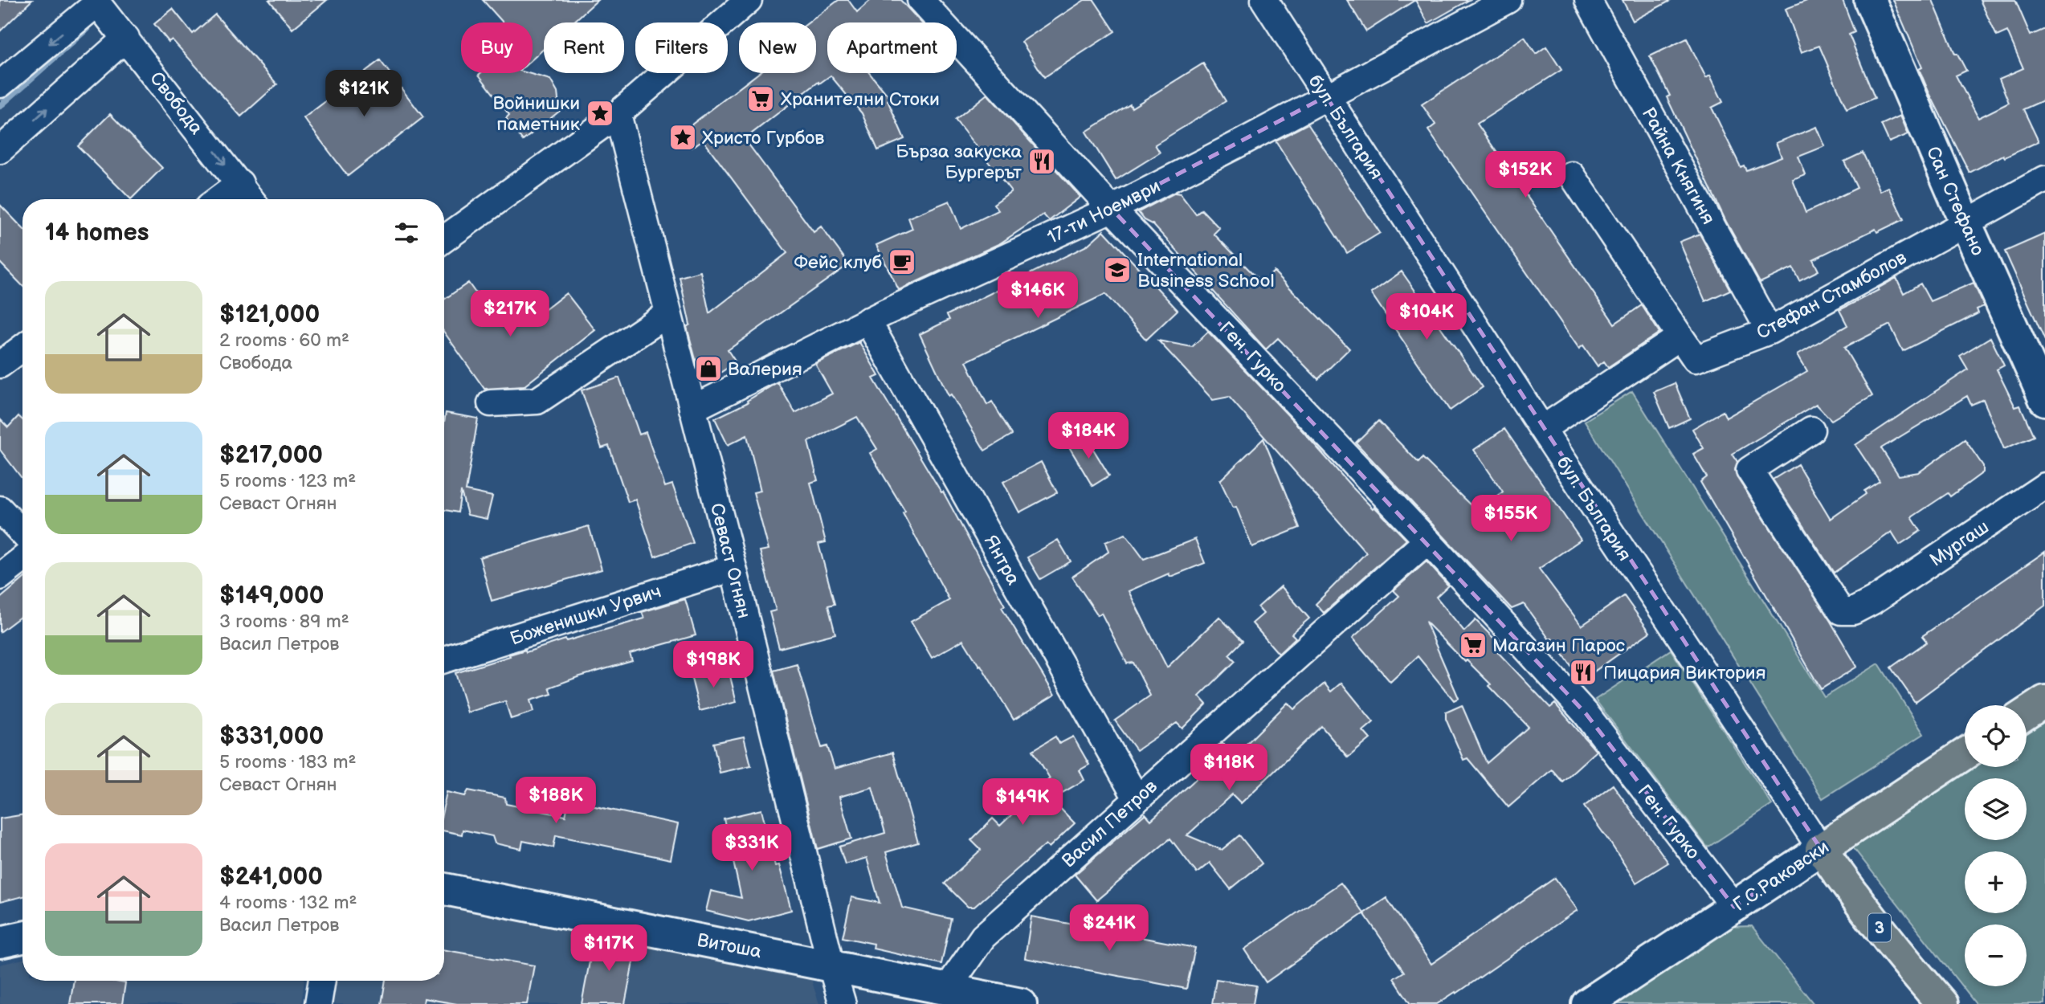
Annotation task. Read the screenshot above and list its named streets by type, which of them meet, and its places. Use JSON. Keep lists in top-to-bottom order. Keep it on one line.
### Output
{"streets":{"main road":["бул. България","Г.С.Раковски","3"],"street":["Свобода","Райна Княгиня","Сан Стефано","17-ти Ноември","Стефан Стамболов","Ген. Гурко","Мургаш","Янтра","Севаст Огнян","Боженишки Урвич","Васил Петров","Витоша"]},"crossings":[["бул. България","17-ти Ноември"],["бул. България","Г.С.Раковски"],["Райна Княгиня","Стефан Стамболов"],["Сан Стефано","Стефан Стамболов"],["17-ти Ноември","Ген. Гурко"],["17-ти Ноември","Янтра"],["17-ти Ноември","Севаст Огнян"],["Ген. Гурко","Васил Петров"],["Ген. Гурко","Г.С.Раковски"],["Янтра","Васил Петров"],["Севаст Огнян","Боженишки Урвич"],["Севаст Огнян","Витоша"],["Васил Петров","Витоша"]],"one_way":["Свобода"],"places":{"supermarket":["Хранителни Стоки","Магазин Парос"],"place":["Войнишки паметник","Христо Гурбов"],"restaurant":["Бърза закуска Бургерът","Пицария Виктория"],"cafe":["Фейс клуб"],"school or university":["International Business School"],"shop":["Валерия"]},"page":{"chip":["Buy","Rent","Filters","New","Apartment"],"price":["$121K","$152K","$146K","$217K","$104K","$184K","$155K","$198K","$118K","$188K","$149K","$331K","$241K","$117K"],"heading":"14 homes","list":[{"name":"$121,000","note":"2 rooms · 60 m² · Свобода"},{"name":"$217,000","note":"5 rooms · 123 m² · Севаст Огнян"},{"name":"$149,000","note":"3 rooms · 89 m² · Васил Петров"},{"name":"$331,000","note":"5 rooms · 183 m² · Севаст Огнян"},{"name":"$241,000","note":"4 rooms · 132 m² · Васил Петров"}],"map_buttons":["+","−"]}}
